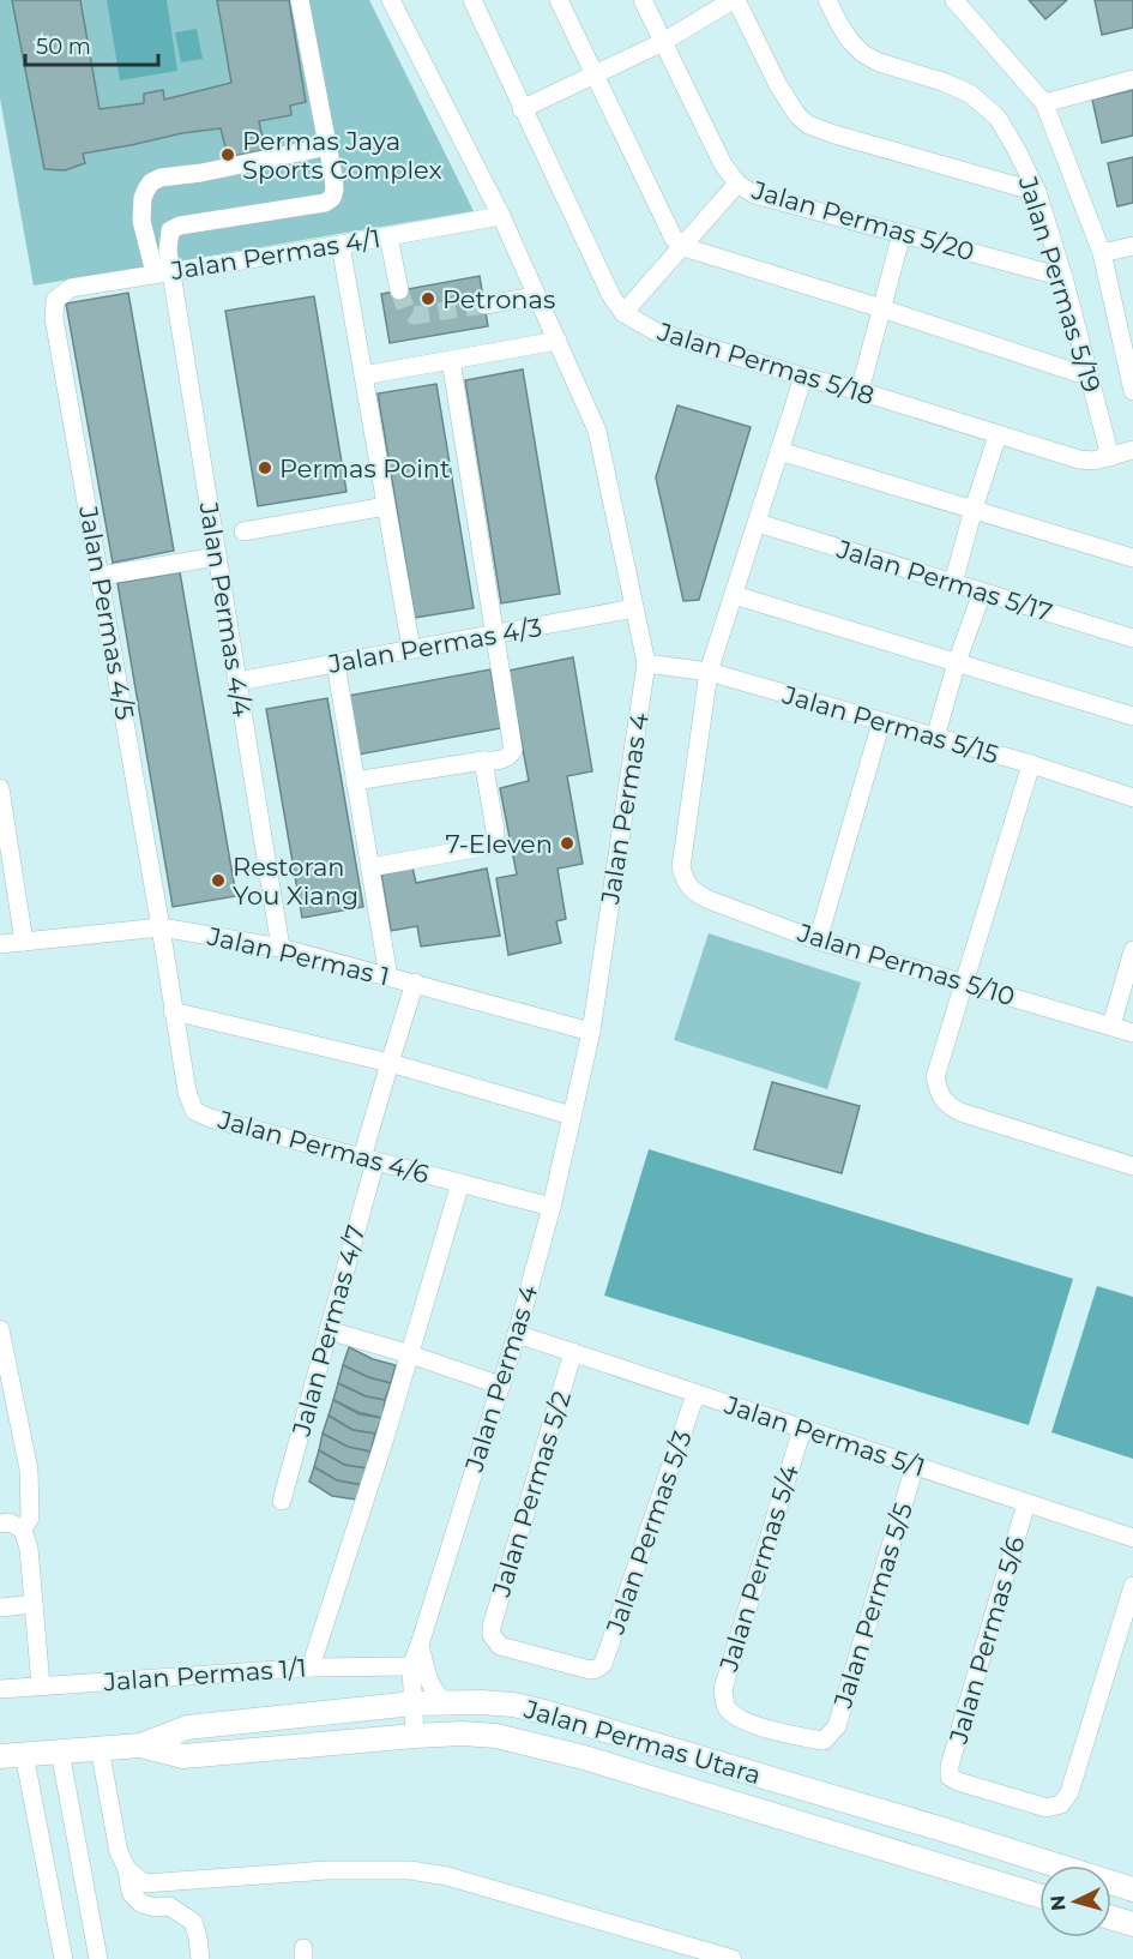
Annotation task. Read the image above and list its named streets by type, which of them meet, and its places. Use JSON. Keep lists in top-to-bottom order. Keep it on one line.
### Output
{"streets":{"main road":["Jalan Permas Utara"],"street":["Jalan Permas 5/20","Jalan Permas 4/1","Jalan Permas 5/19","Jalan Permas 5/18","Jalan Permas 5/17","Jalan Permas 4/4","Jalan Permas 4/5","Jalan Permas 4/3","Jalan Permas 5/15","Jalan Permas 4","Jalan Permas 1","Jalan Permas 5/10","Jalan Permas 4/6","Jalan Permas 4/7","Jalan Permas 5/1","Jalan Permas 5/2","Jalan Permas 5/3","Jalan Permas 5/4","Jalan Permas 5/5","Jalan Permas 5/6","Jalan Permas 1/1"]},"crossings":[["Jalan Permas 5/20","Jalan Permas 5/19"],["Jalan Permas 4/1","Jalan Permas 4/4"],["Jalan Permas 4/1","Jalan Permas 4/5"],["Jalan Permas 4/1","Jalan Permas 4"],["Jalan Permas 5/19","Jalan Permas 5/18"],["Jalan Permas 4/4","Jalan Permas 4/3"],["Jalan Permas 4/4","Jalan Permas 1"],["Jalan Permas 4/5","Jalan Permas 1"],["Jalan Permas 4/5","Jalan Permas 4/6"],["Jalan Permas 4/3","Jalan Permas 4"],["Jalan Permas 5/15","Jalan Permas 4"],["Jalan Permas 5/15","Jalan Permas 5/10"],["Jalan Permas 4","Jalan Permas 1"],["Jalan Permas 4","Jalan Permas 4/6"],["Jalan Permas 4","Jalan Permas 5/1"],["Jalan Permas 4","Jalan Permas 1/1"],["Jalan Permas 4","Jalan Permas Utara"],["Jalan Permas 1","Jalan Permas 4/6"],["Jalan Permas 1","Jalan Permas 4/7"],["Jalan Permas 4/6","Jalan Permas 4/7"],["Jalan Permas 5/1","Jalan Permas 5/2"],["Jalan Permas 5/1","Jalan Permas 5/3"],["Jalan Permas 5/1","Jalan Permas 5/4"],["Jalan Permas 5/1","Jalan Permas 5/5"],["Jalan Permas 5/1","Jalan Permas 5/6"],["Jalan Permas 5/2","Jalan Permas 5/3"],["Jalan Permas 5/4","Jalan Permas 5/5"]],"places":["Permas Jaya Sports Complex","Petronas","Permas Point","7-Eleven","Restoran You Xiang"],"scale_bar":"50 m","north":"left"}
